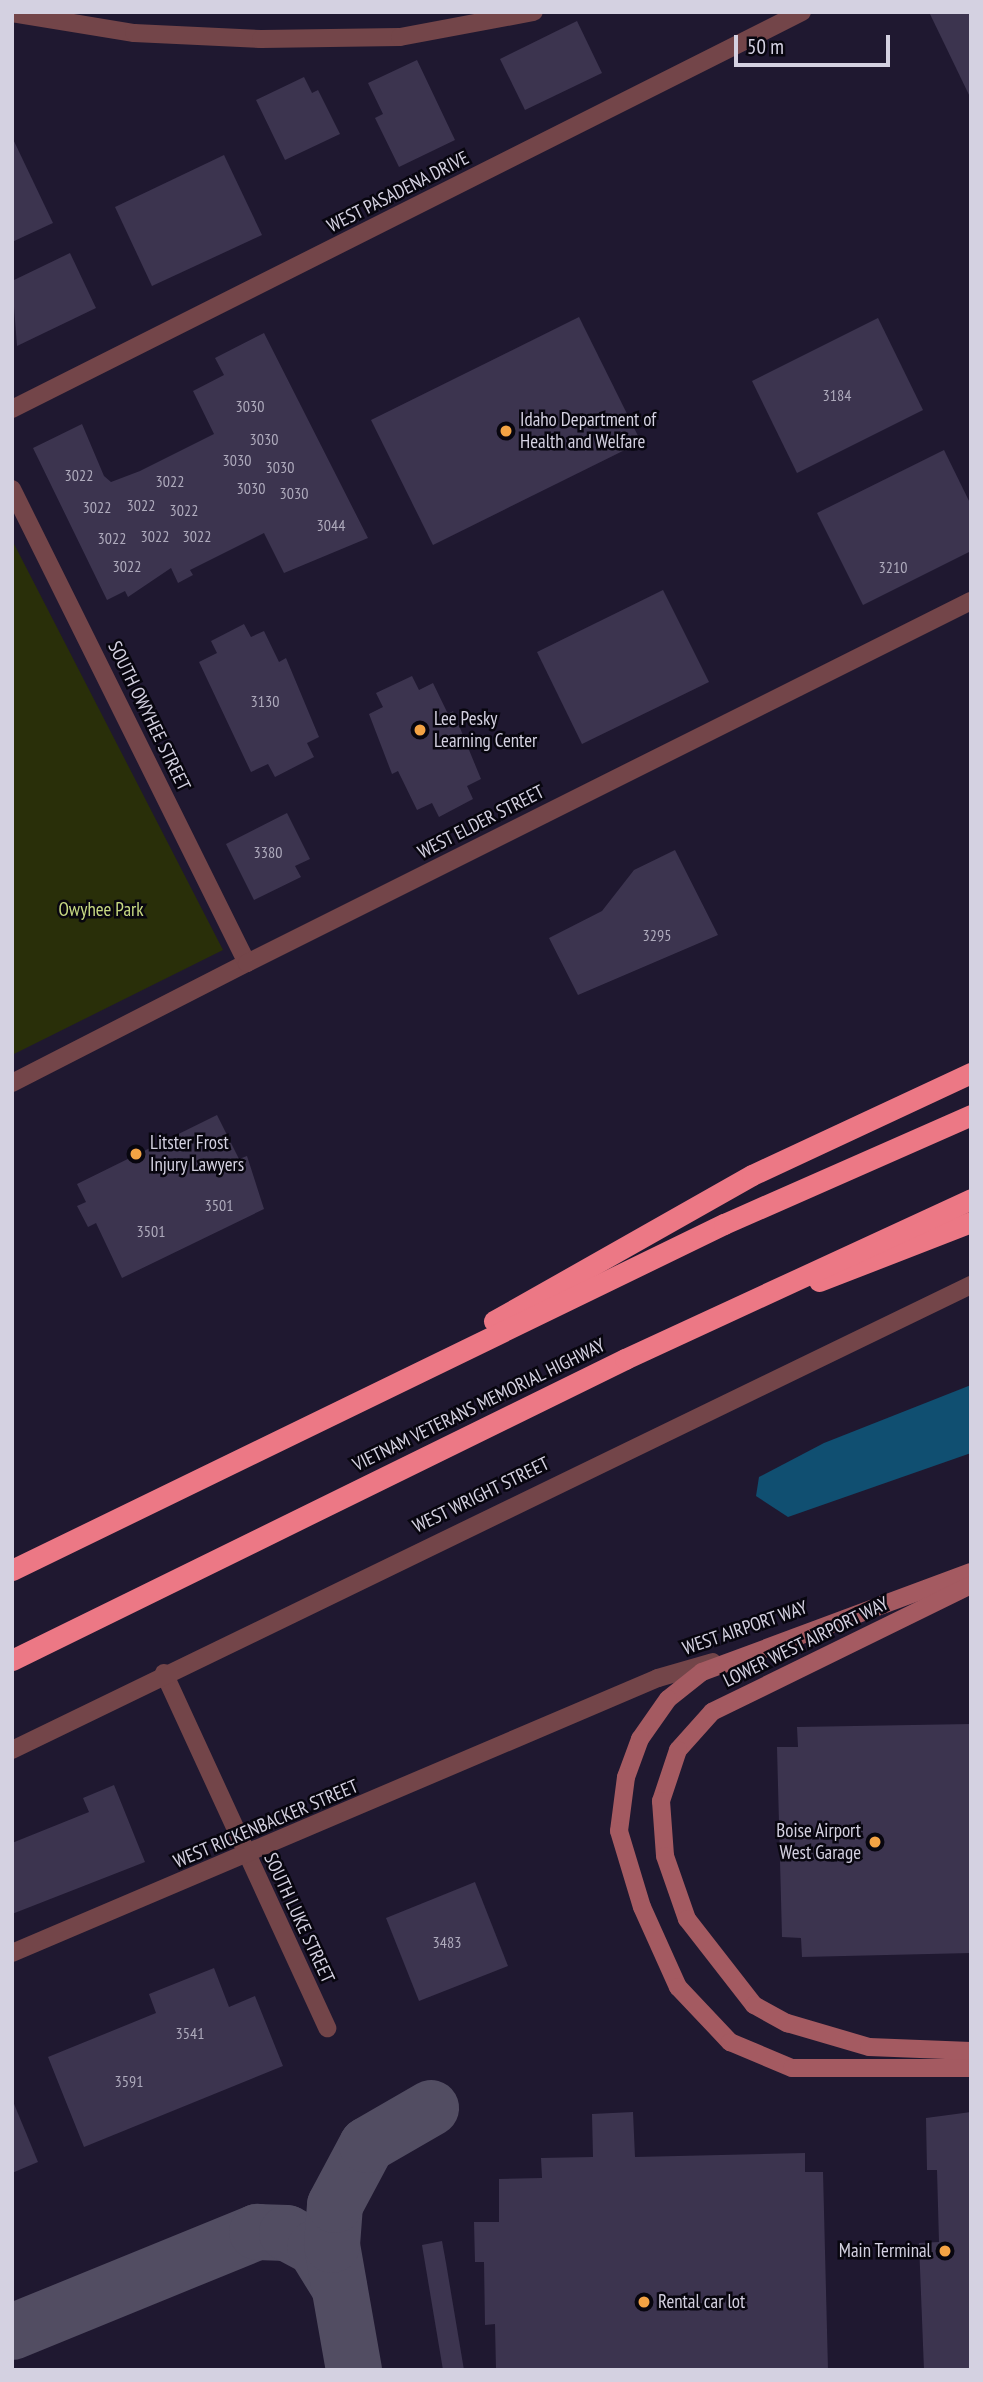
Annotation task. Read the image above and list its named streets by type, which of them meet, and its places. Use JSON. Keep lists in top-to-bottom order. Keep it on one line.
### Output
{"streets":{"highway":["VIETNAM VETERANS MEMORIAL HIGHWAY"],"main road":["WEST AIRPORT WAY","LOWER WEST AIRPORT WAY"],"street":["WEST PASADENA DRIVE","SOUTH OWYHEE STREET","WEST ELDER STREET","WEST WRIGHT STREET","WEST RICKENBACKER STREET","SOUTH LUKE STREET"]},"crossings":[["SOUTH OWYHEE STREET","WEST ELDER STREET"],["WEST WRIGHT STREET","SOUTH LUKE STREET"],["WEST AIRPORT WAY","WEST RICKENBACKER STREET"],["WEST RICKENBACKER STREET","SOUTH LUKE STREET"]],"parks":["Owyhee Park"],"places":["Idaho Department of Health and Welfare","Lee Pesky Learning Center","Litster Frost Injury Lawyers","Boise Airport West Garage","Main Terminal","Rental car lot"],"house_numbers":["3184","3030","3030","3030","3030","3022","3022","3030","3030","3022","3022","3022","3044","3022","3022","3022","3022","3210","3130","3380","3295","3501","3501","3483","3541","3591"],"scale_bar":"50 m"}
